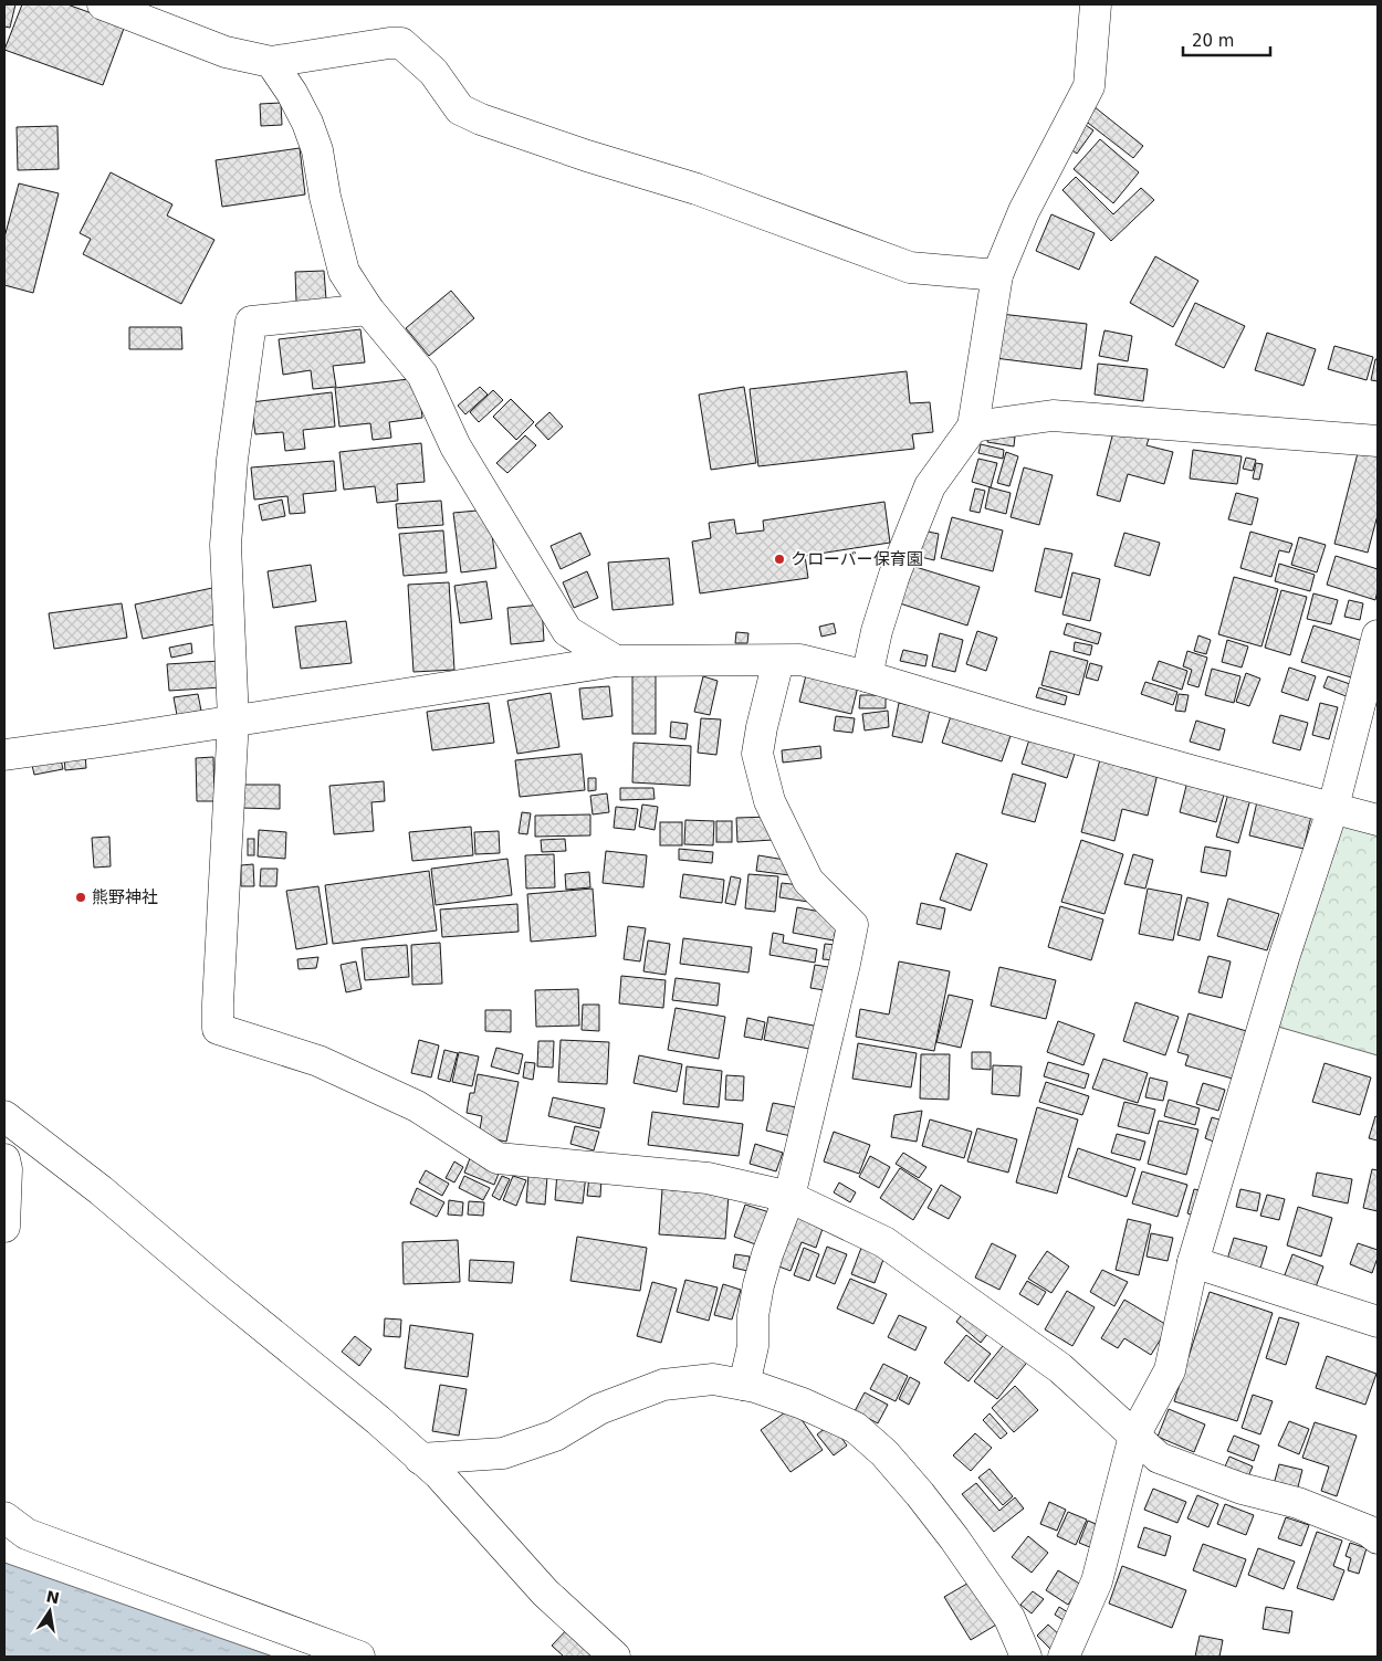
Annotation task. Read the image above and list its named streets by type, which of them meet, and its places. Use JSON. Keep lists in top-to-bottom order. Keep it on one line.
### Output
{"places":["クローバー保育園","熊野神社"],"scale_bar":"20 m","north":"top"}
